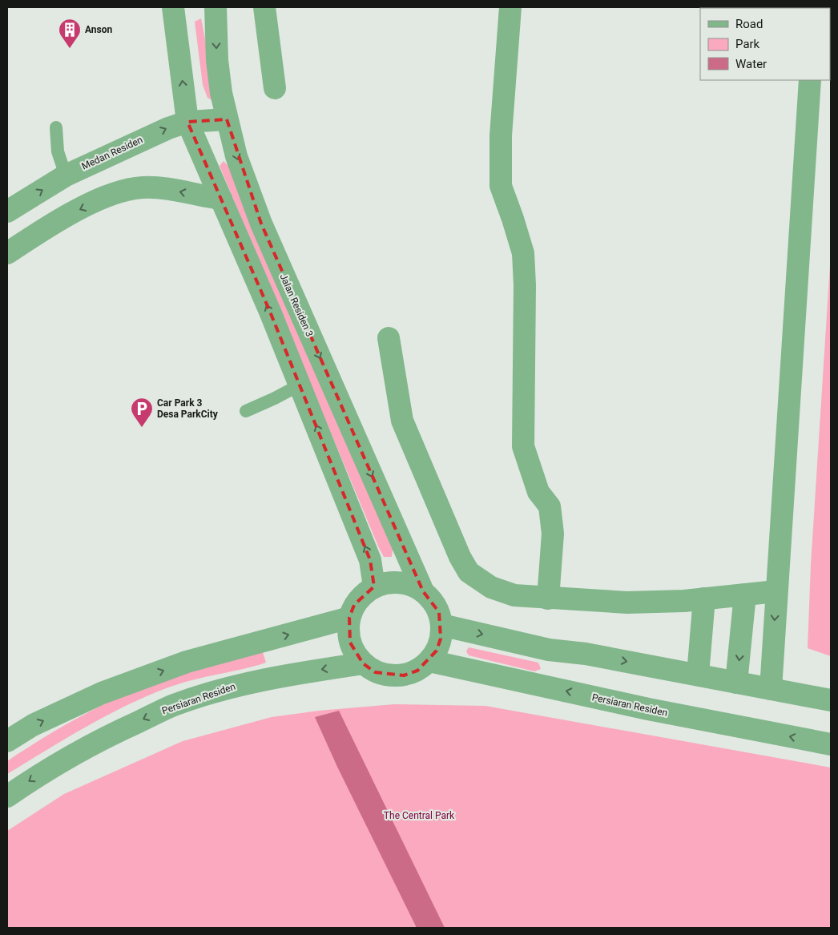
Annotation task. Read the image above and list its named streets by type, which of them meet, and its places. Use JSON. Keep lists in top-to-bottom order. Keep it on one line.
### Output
{"streets":{"street":["Medan Residen","Jalan Residen 3","Persiaran Residen"]},"crossings":[["Medan Residen","Jalan Residen 3"],["Jalan Residen 3","Persiaran Residen"]],"parks":["The Central Park"],"places":{"building":["Anson"],"parking":["Car Park 3 Desa ParkCity"]},"legend":["Road","Park","Water"]}
